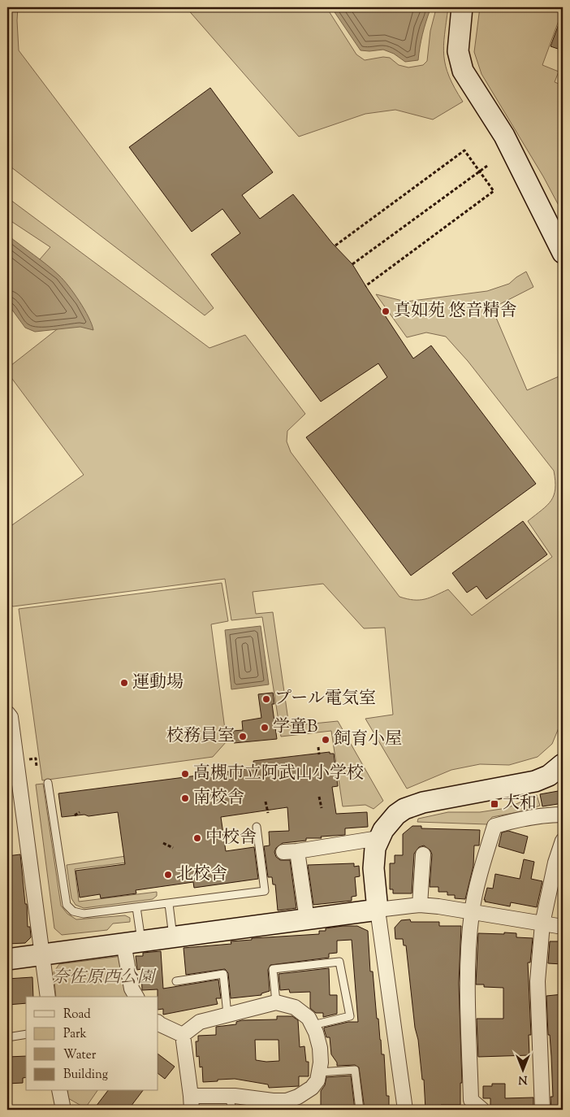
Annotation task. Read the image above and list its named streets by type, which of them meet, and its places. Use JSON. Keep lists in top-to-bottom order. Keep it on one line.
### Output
{"parks":["奈佐原西公園"],"places":{"other":["真如苑 悠音精舎","運動場","プール電気室","学童B","校務員室","飼育小屋","高槻市立阿武山小学校","南校舎","中校舎","北校舎"],"transit":["大和"]},"legend":["Road","Park","Water","Building"],"north":"bottom"}
